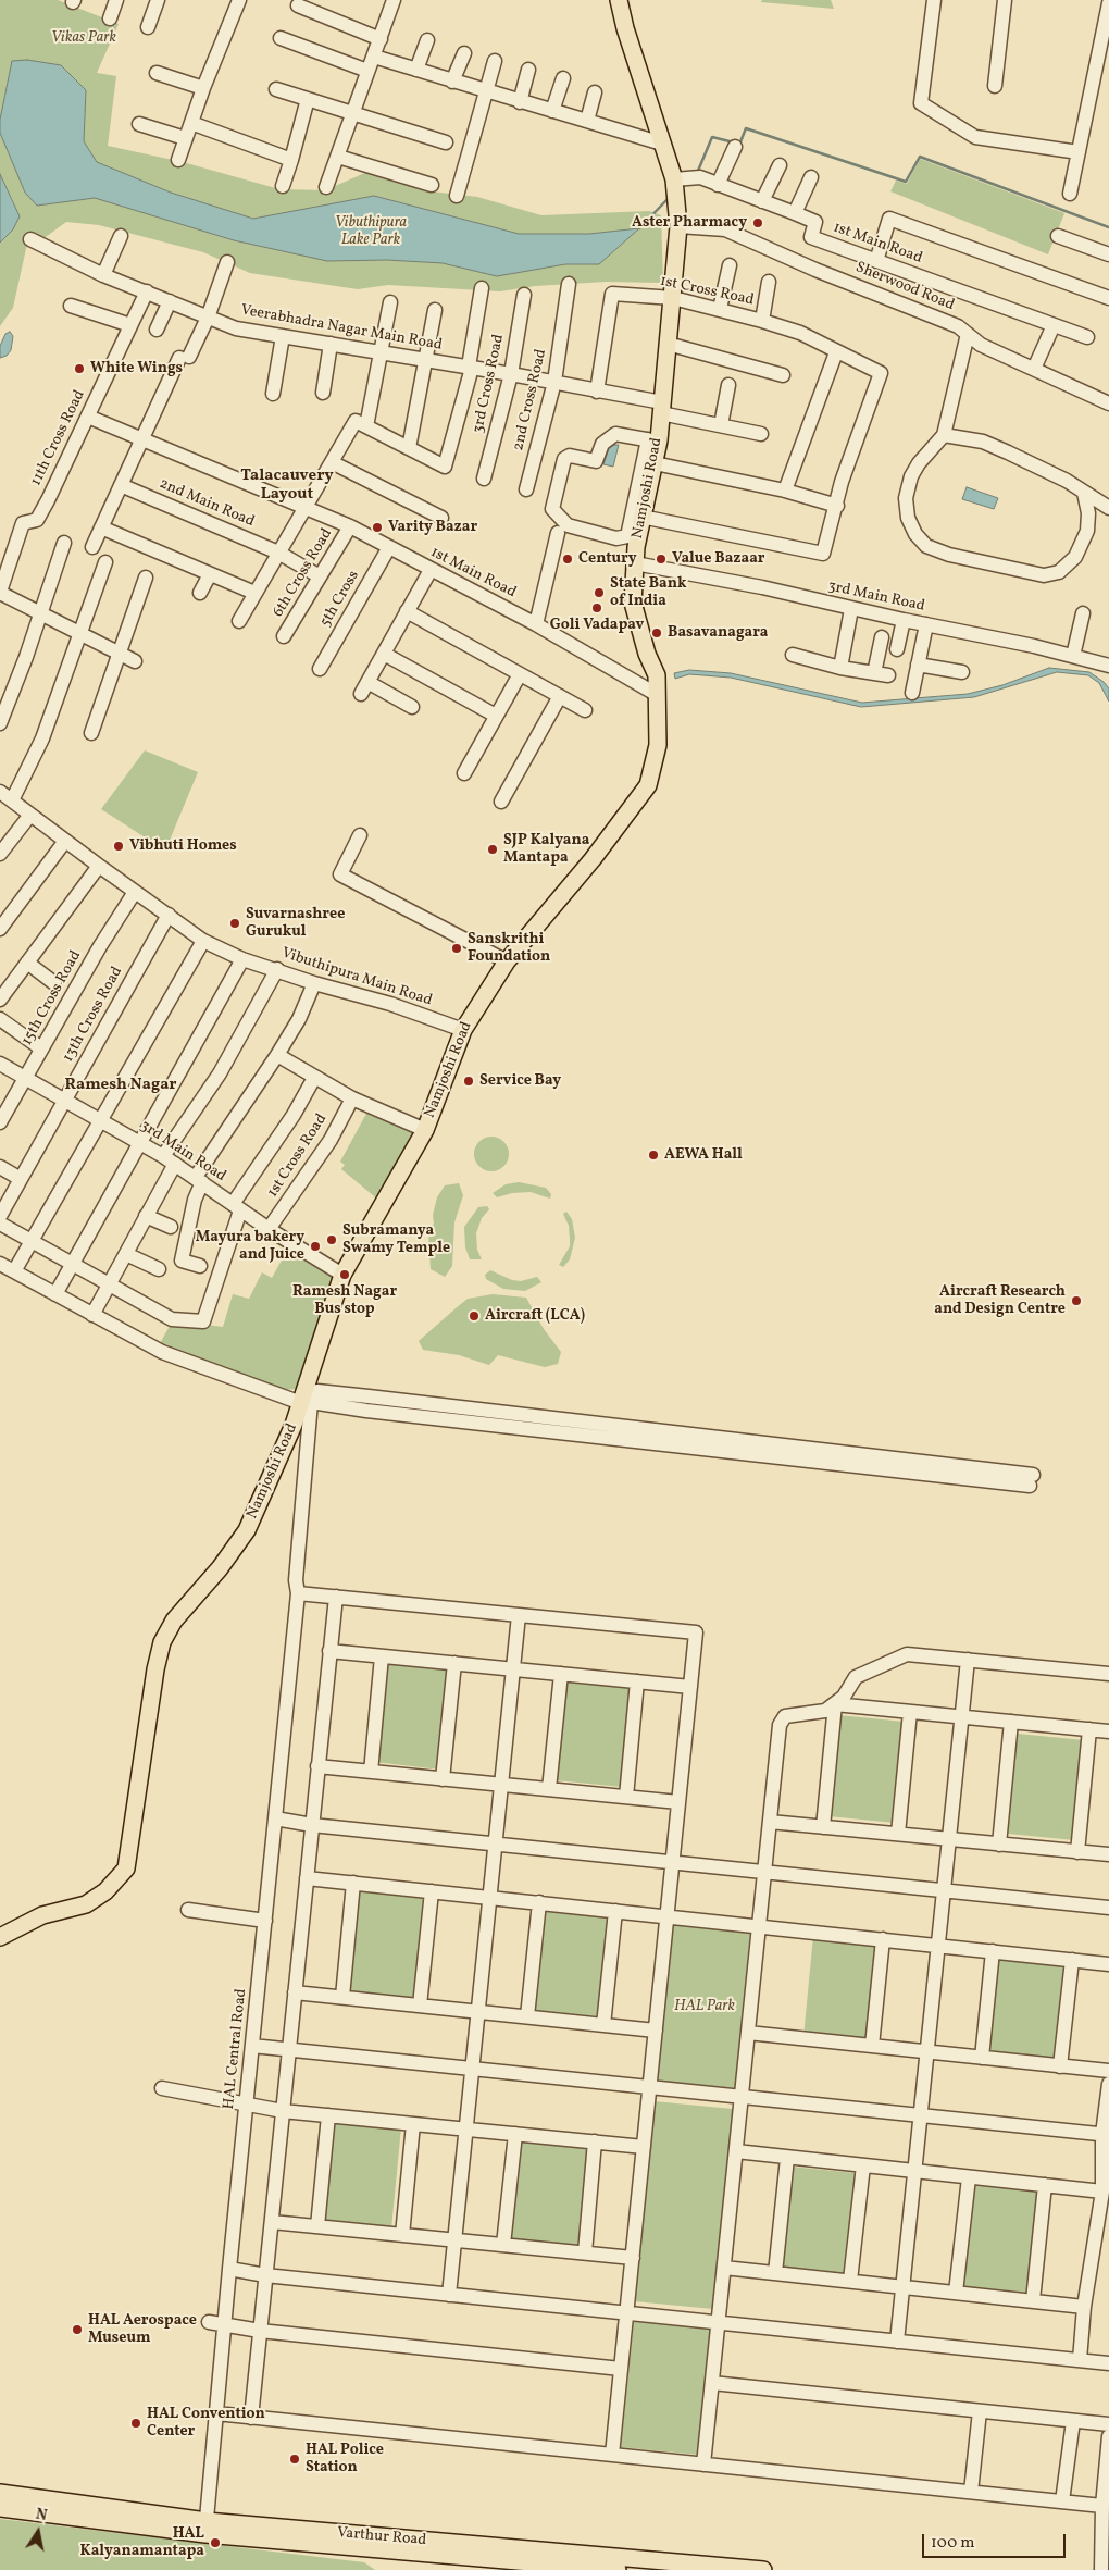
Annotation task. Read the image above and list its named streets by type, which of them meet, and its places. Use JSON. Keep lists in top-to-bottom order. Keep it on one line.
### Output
{"streets":{"main road":["Namjoshi Road","Varthur Road"],"street":["1st Main Road","Sherwood Road","1st Cross Road","Veerabhadra Nagar Main Road","3rd Cross Road","2nd Cross Road","11th Cross Road","2nd Main Road","6th Cross Road","3rd Main Road","5th Cross","Vibuthipura Main Road","15th Cross Road","13th Cross Road","HAL Central Road"]},"crossings":[["1st Main Road","11th Cross Road"],["1st Main Road","Namjoshi Road"],["1st Main Road","6th Cross Road"],["1st Main Road","5th Cross"],["Sherwood Road","Namjoshi Road"],["1st Cross Road","Veerabhadra Nagar Main Road"],["1st Cross Road","Namjoshi Road"],["1st Cross Road","3rd Main Road"],["Veerabhadra Nagar Main Road","3rd Cross Road"],["Veerabhadra Nagar Main Road","2nd Cross Road"],["Veerabhadra Nagar Main Road","11th Cross Road"],["Veerabhadra Nagar Main Road","Namjoshi Road"],["Namjoshi Road","3rd Main Road"],["Namjoshi Road","Vibuthipura Main Road"],["Namjoshi Road","HAL Central Road"],["2nd Main Road","6th Cross Road"],["3rd Main Road","15th Cross Road"],["3rd Main Road","13th Cross Road"],["Vibuthipura Main Road","15th Cross Road"],["Vibuthipura Main Road","13th Cross Road"],["HAL Central Road","Varthur Road"]],"districts":["Talacauvery Layout","Ramesh Nagar"],"parks":["Vikas Park","Vibuthipura Lake Park","HAL Park"],"places":["Aster Pharmacy","White Wings","Varity Bazar","Century","Value Bazaar","State Bank of India","Goli Vadapav","Basavanagara","Vibhuti Homes","SJP Kalyana Mantapa","Suvarnashree Gurukul","Sanskrithi Foundation","Service Bay","AEWA Hall","Subramanya Swamy Temple","Mayura bakery and Juice","Ramesh Nagar Bus stop","Aircraft Research and Design Centre","Aircraft (LCA)","HAL Aerospace Museum","HAL Convention Center","HAL Police Station","HAL Kalyanamantapa"],"scale_bar":"100 m","north":"top"}
